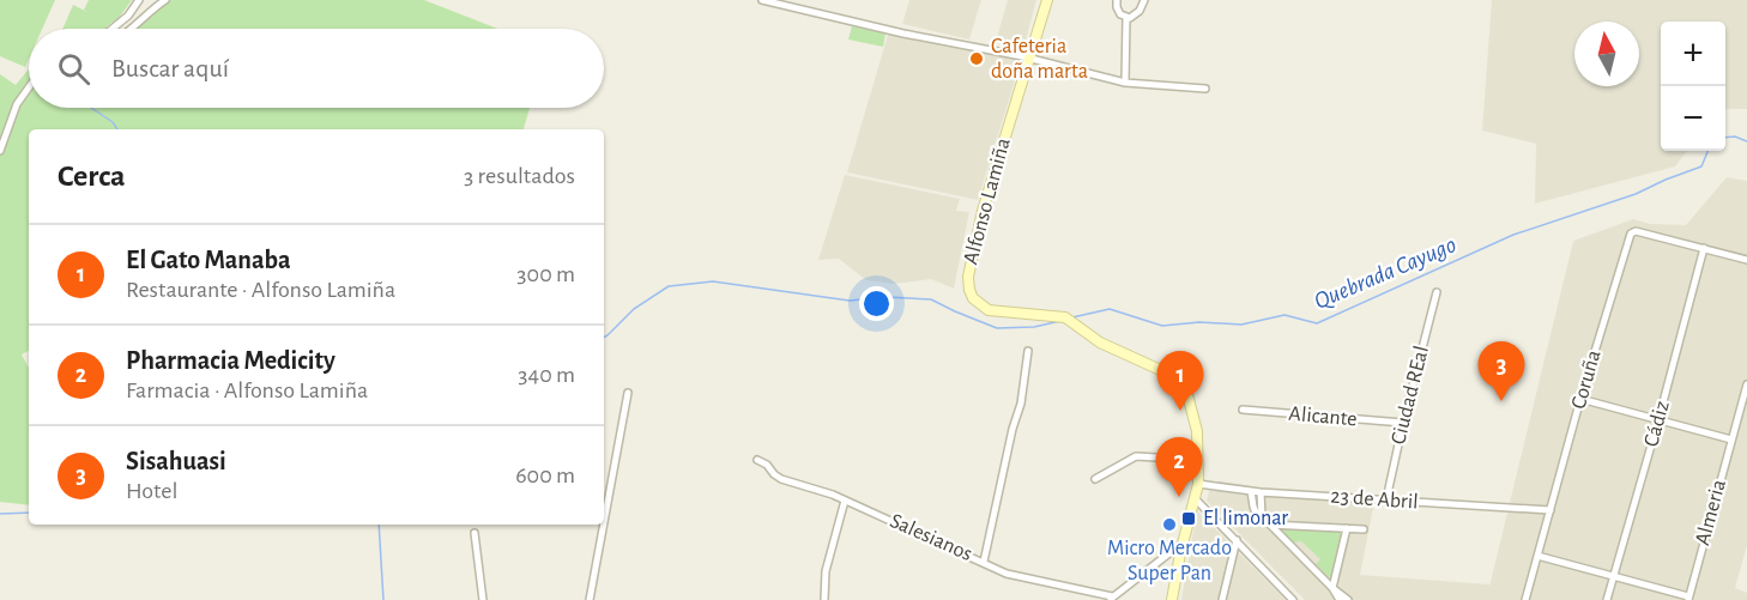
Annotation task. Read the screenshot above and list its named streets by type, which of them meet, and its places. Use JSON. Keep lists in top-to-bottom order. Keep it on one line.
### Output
{"streets":{"street":["Alfonso Lamiña","Coruña","Ciudad REal","Alicante","Cádiz","23 de Abril","Almeria","Salesianos"]},"crossings":[["Alfonso Lamiña","23 de Abril"],["Coruña","Cádiz"],["Coruña","23 de Abril"],["Ciudad REal","Alicante"],["Ciudad REal","23 de Abril"]],"water":["Quebrada Cayugo"],"places":{"other":["Cafeteria doña marta","Micro Mercado Super Pan"],"transit":["El limonar"]},"north":"top","page":{"map_buttons":["+","−"],"search":"Buscar aquí","heading":["Cerca","3 resultados"],"list":[{"mark":"1","name":"El Gato Manaba","note":"Restaurante · Alfonso Lamiña","value":"300 m"},{"mark":"2","name":"Pharmacia Medicity","note":"Farmacia · Alfonso Lamiña","value":"340 m"},{"mark":"3","name":"Sisahuasi","note":"Hotel","value":"600 m"}],"pins":["3","1","2"]}}
